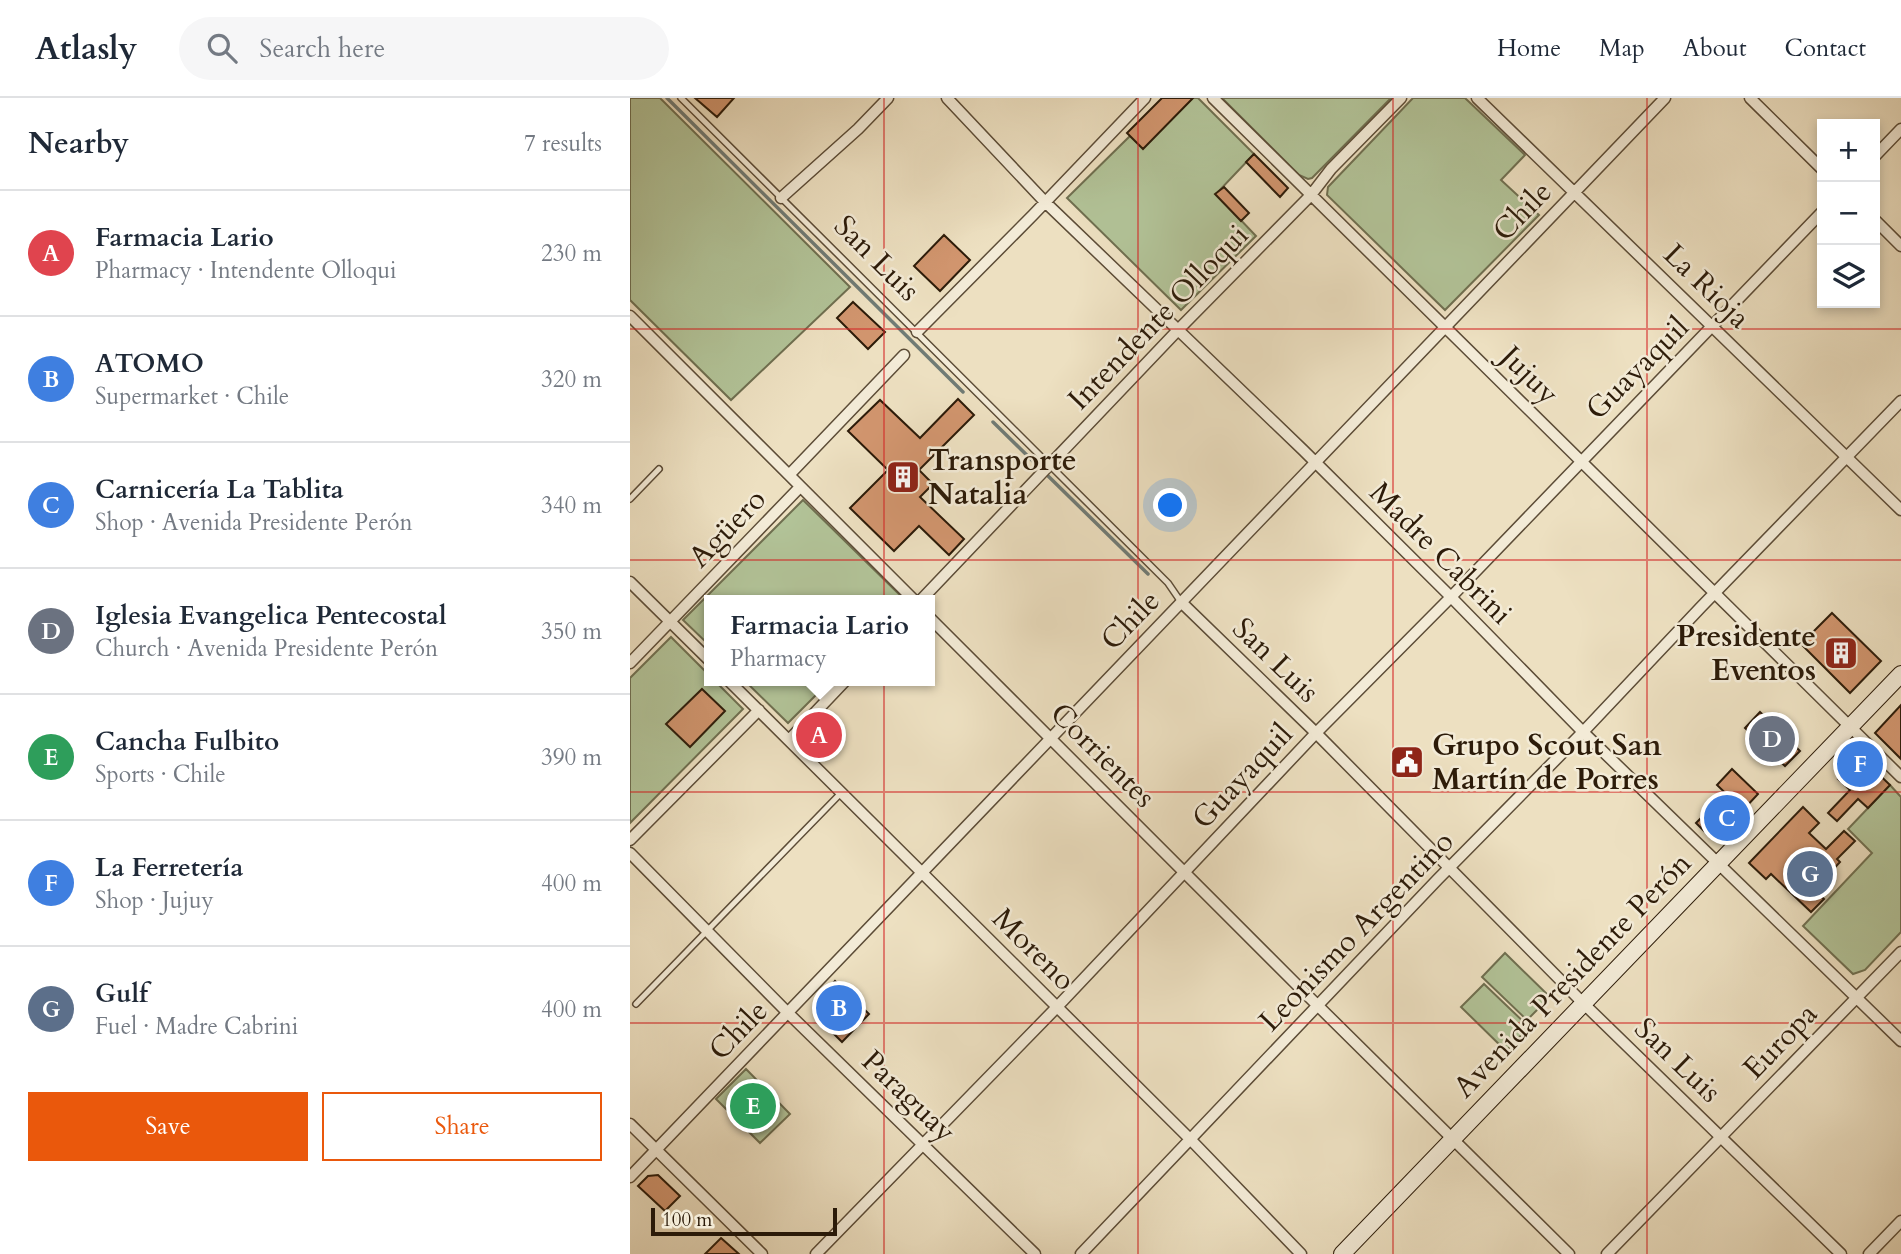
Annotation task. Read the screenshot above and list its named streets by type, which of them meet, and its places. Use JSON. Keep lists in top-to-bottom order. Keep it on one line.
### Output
{"streets":{"main road":["Avenida Presidente Perón"],"street":["Chile","San Luis","La Rioja","Intendente Olloqui","Guayaquil","Jujuy","Agüero","Madre Cabrini","Corrientes","Leonismo Argentino","Moreno","Europa","Paraguay"]},"crossings":[["Chile","San Luis"],["Chile","La Rioja"],["Chile","Jujuy"],["Chile","Madre Cabrini"],["Chile","Corrientes"],["Chile","Moreno"],["Chile","Paraguay"],["San Luis","Intendente Olloqui"],["San Luis","Guayaquil"],["San Luis","Leonismo Argentino"],["San Luis","Avenida Presidente Perón"],["San Luis","Europa"],["La Rioja","Guayaquil"],["La Rioja","Leonismo Argentino"],["Intendente Olloqui","Jujuy"],["Intendente Olloqui","Madre Cabrini"],["Guayaquil","Jujuy"],["Guayaquil","Madre Cabrini"],["Guayaquil","Corrientes"],["Guayaquil","Moreno"],["Guayaquil","Paraguay"],["Jujuy","Leonismo Argentino"],["Jujuy","Avenida Presidente Perón"],["Madre Cabrini","Leonismo Argentino"],["Madre Cabrini","Avenida Presidente Perón"],["Madre Cabrini","Europa"],["Corrientes","Leonismo Argentino"],["Corrientes","Avenida Presidente Perón"],["Leonismo Argentino","Moreno"]],"places":{"building":["Transporte Natalia","Presidente Eventos"],"public building":["Grupo Scout San Martín de Porres"]},"scale_bar":"100 m","page":{"header":"Atlasly","search":"Search here","nav":["Home","Map","About","Contact"],"heading":["Nearby","7 results"],"map_buttons":["+","−"],"list":[{"mark":"A","name":"Farmacia Lario","note":"Pharmacy · Intendente Olloqui","value":"230 m"},{"mark":"B","name":"ATOMO","note":"Supermarket · Chile","value":"320 m"},{"mark":"C","name":"Carnicería La Tablita","note":"Shop · Avenida Presidente Perón","value":"340 m"},{"mark":"D","name":"Iglesia Evangelica Pentecostal","note":"Church · Avenida Presidente Perón","value":"350 m"},{"mark":"E","name":"Cancha Fulbito","note":"Sports · Chile","value":"390 m"},{"mark":"F","name":"La Ferretería","note":"Shop · Jujuy","value":"400 m"},{"mark":"G","name":"Gulf","note":"Fuel · Madre Cabrini","value":"400 m"}],"popup":["Farmacia Lario","Pharmacy"],"pins":["A","D","F","C","G","B","E"],"buttons":["Save","Share"],"scale":"100 m"}}
